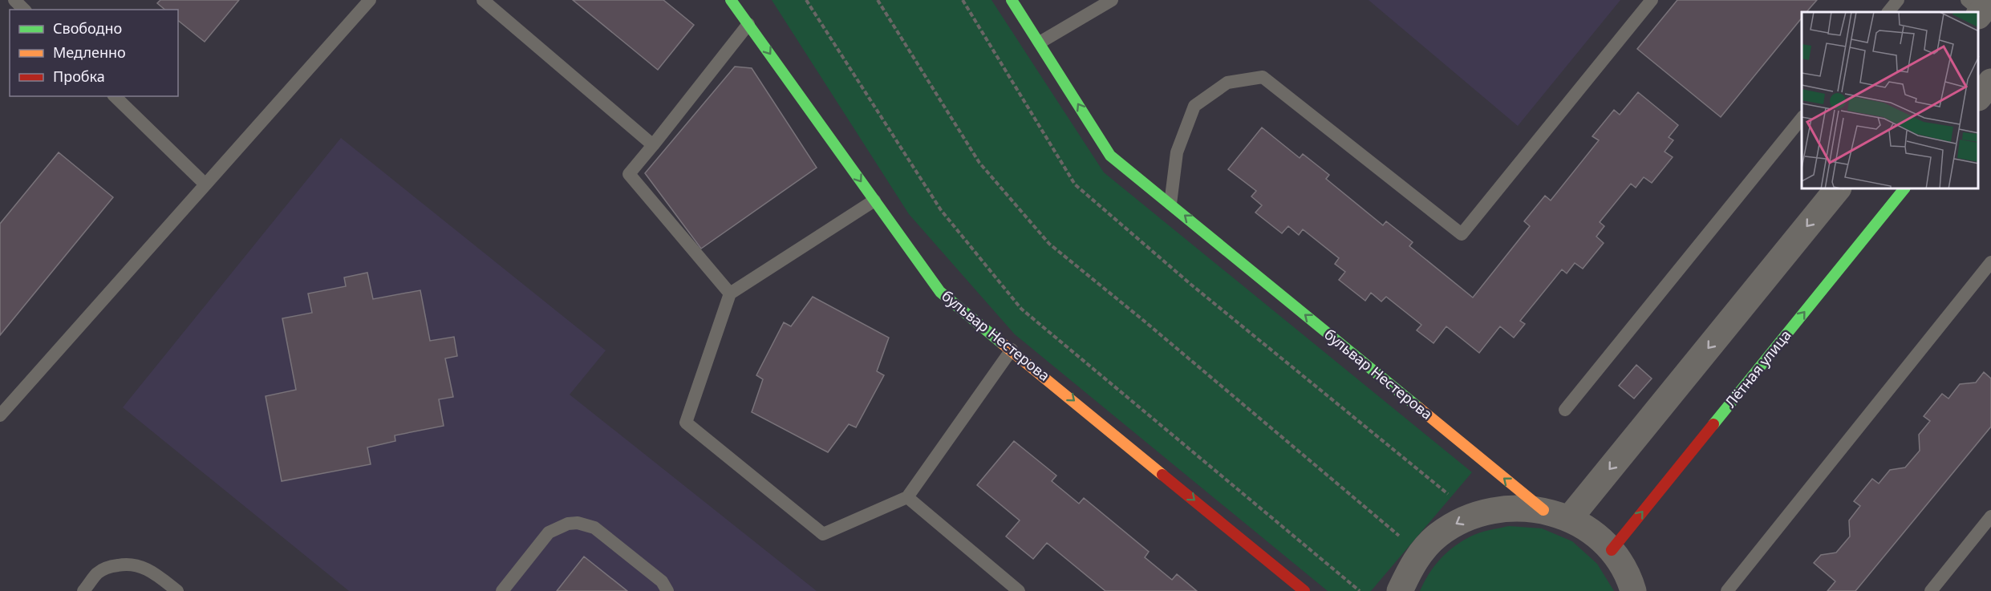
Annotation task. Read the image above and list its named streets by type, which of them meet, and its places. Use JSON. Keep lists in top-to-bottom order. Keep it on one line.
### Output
{"streets":{"street":["бульвар Нестерова","Лётная улица"]},"legend":["Свободно","Медленно","Пробка"]}
